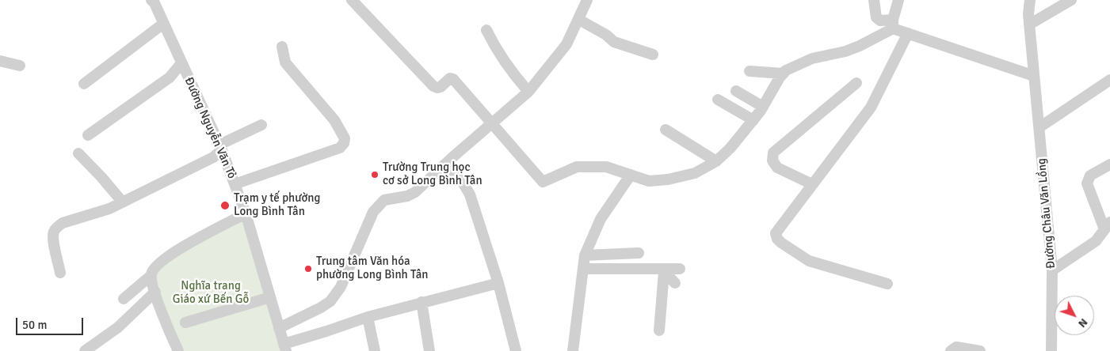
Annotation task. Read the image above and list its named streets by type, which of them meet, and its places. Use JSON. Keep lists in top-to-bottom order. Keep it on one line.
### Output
{"streets":{"street":["Đường Nguyễn Văn Tỏ","Đường Châu Văn Lồng"]},"parks":["Nghĩa trang Giáo xứ Bến Gỗ"],"places":["Trường Trung học cơ sở Long Bình Tân","Trạm y tế phường Long Bình Tân","Trung tâm Văn hóa phường Long Bình Tân"],"scale_bar":"50 m","north":"bottom right"}
